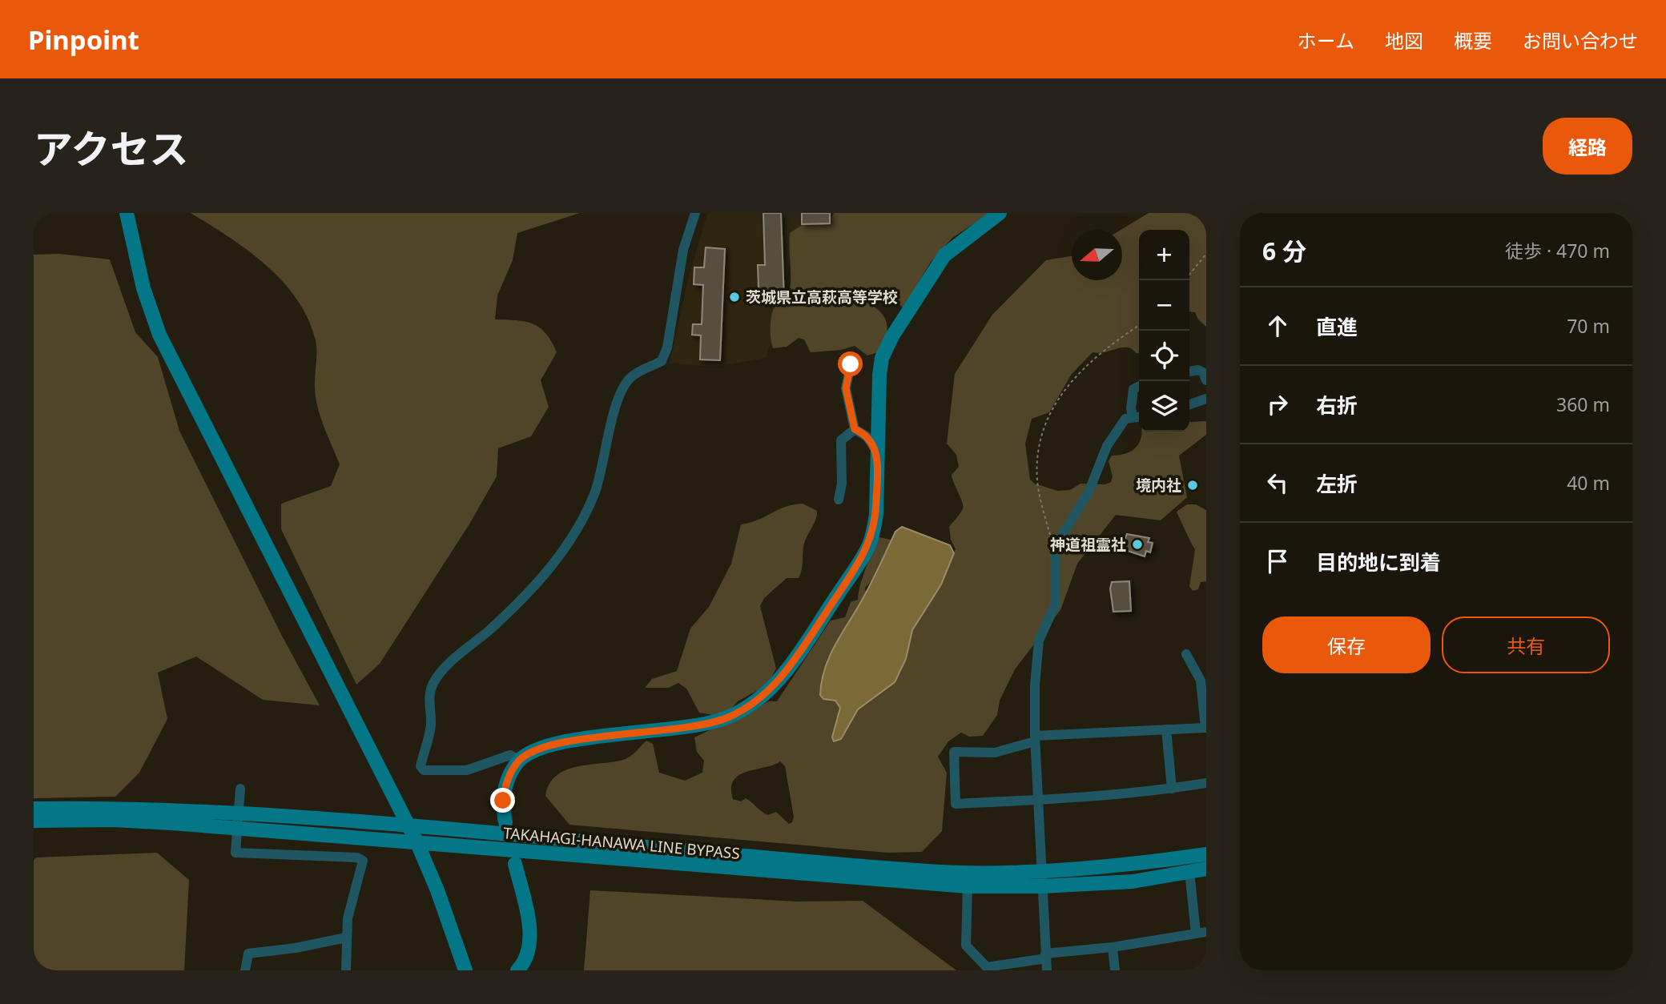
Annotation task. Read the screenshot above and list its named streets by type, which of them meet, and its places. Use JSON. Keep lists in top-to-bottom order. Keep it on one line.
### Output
{"streets":{"main road":["TAKAHAGI-HANAWA LINE BYPASS"]},"places":["茨城県立高萩高等学校","境内社","神道祖霊社"],"north":"left","page":{"header":"Pinpoint","nav":["ホーム","地図","概要","お問い合わせ"],"title":"アクセス","buttons":["経路",["保存","共有"]],"heading":["6 分","徒歩 · 470 m"],"map_buttons":["+","−"],"list":[["直進","70 m"],["右折","360 m"],["左折","40 m"],"目的地に到着"]}}
